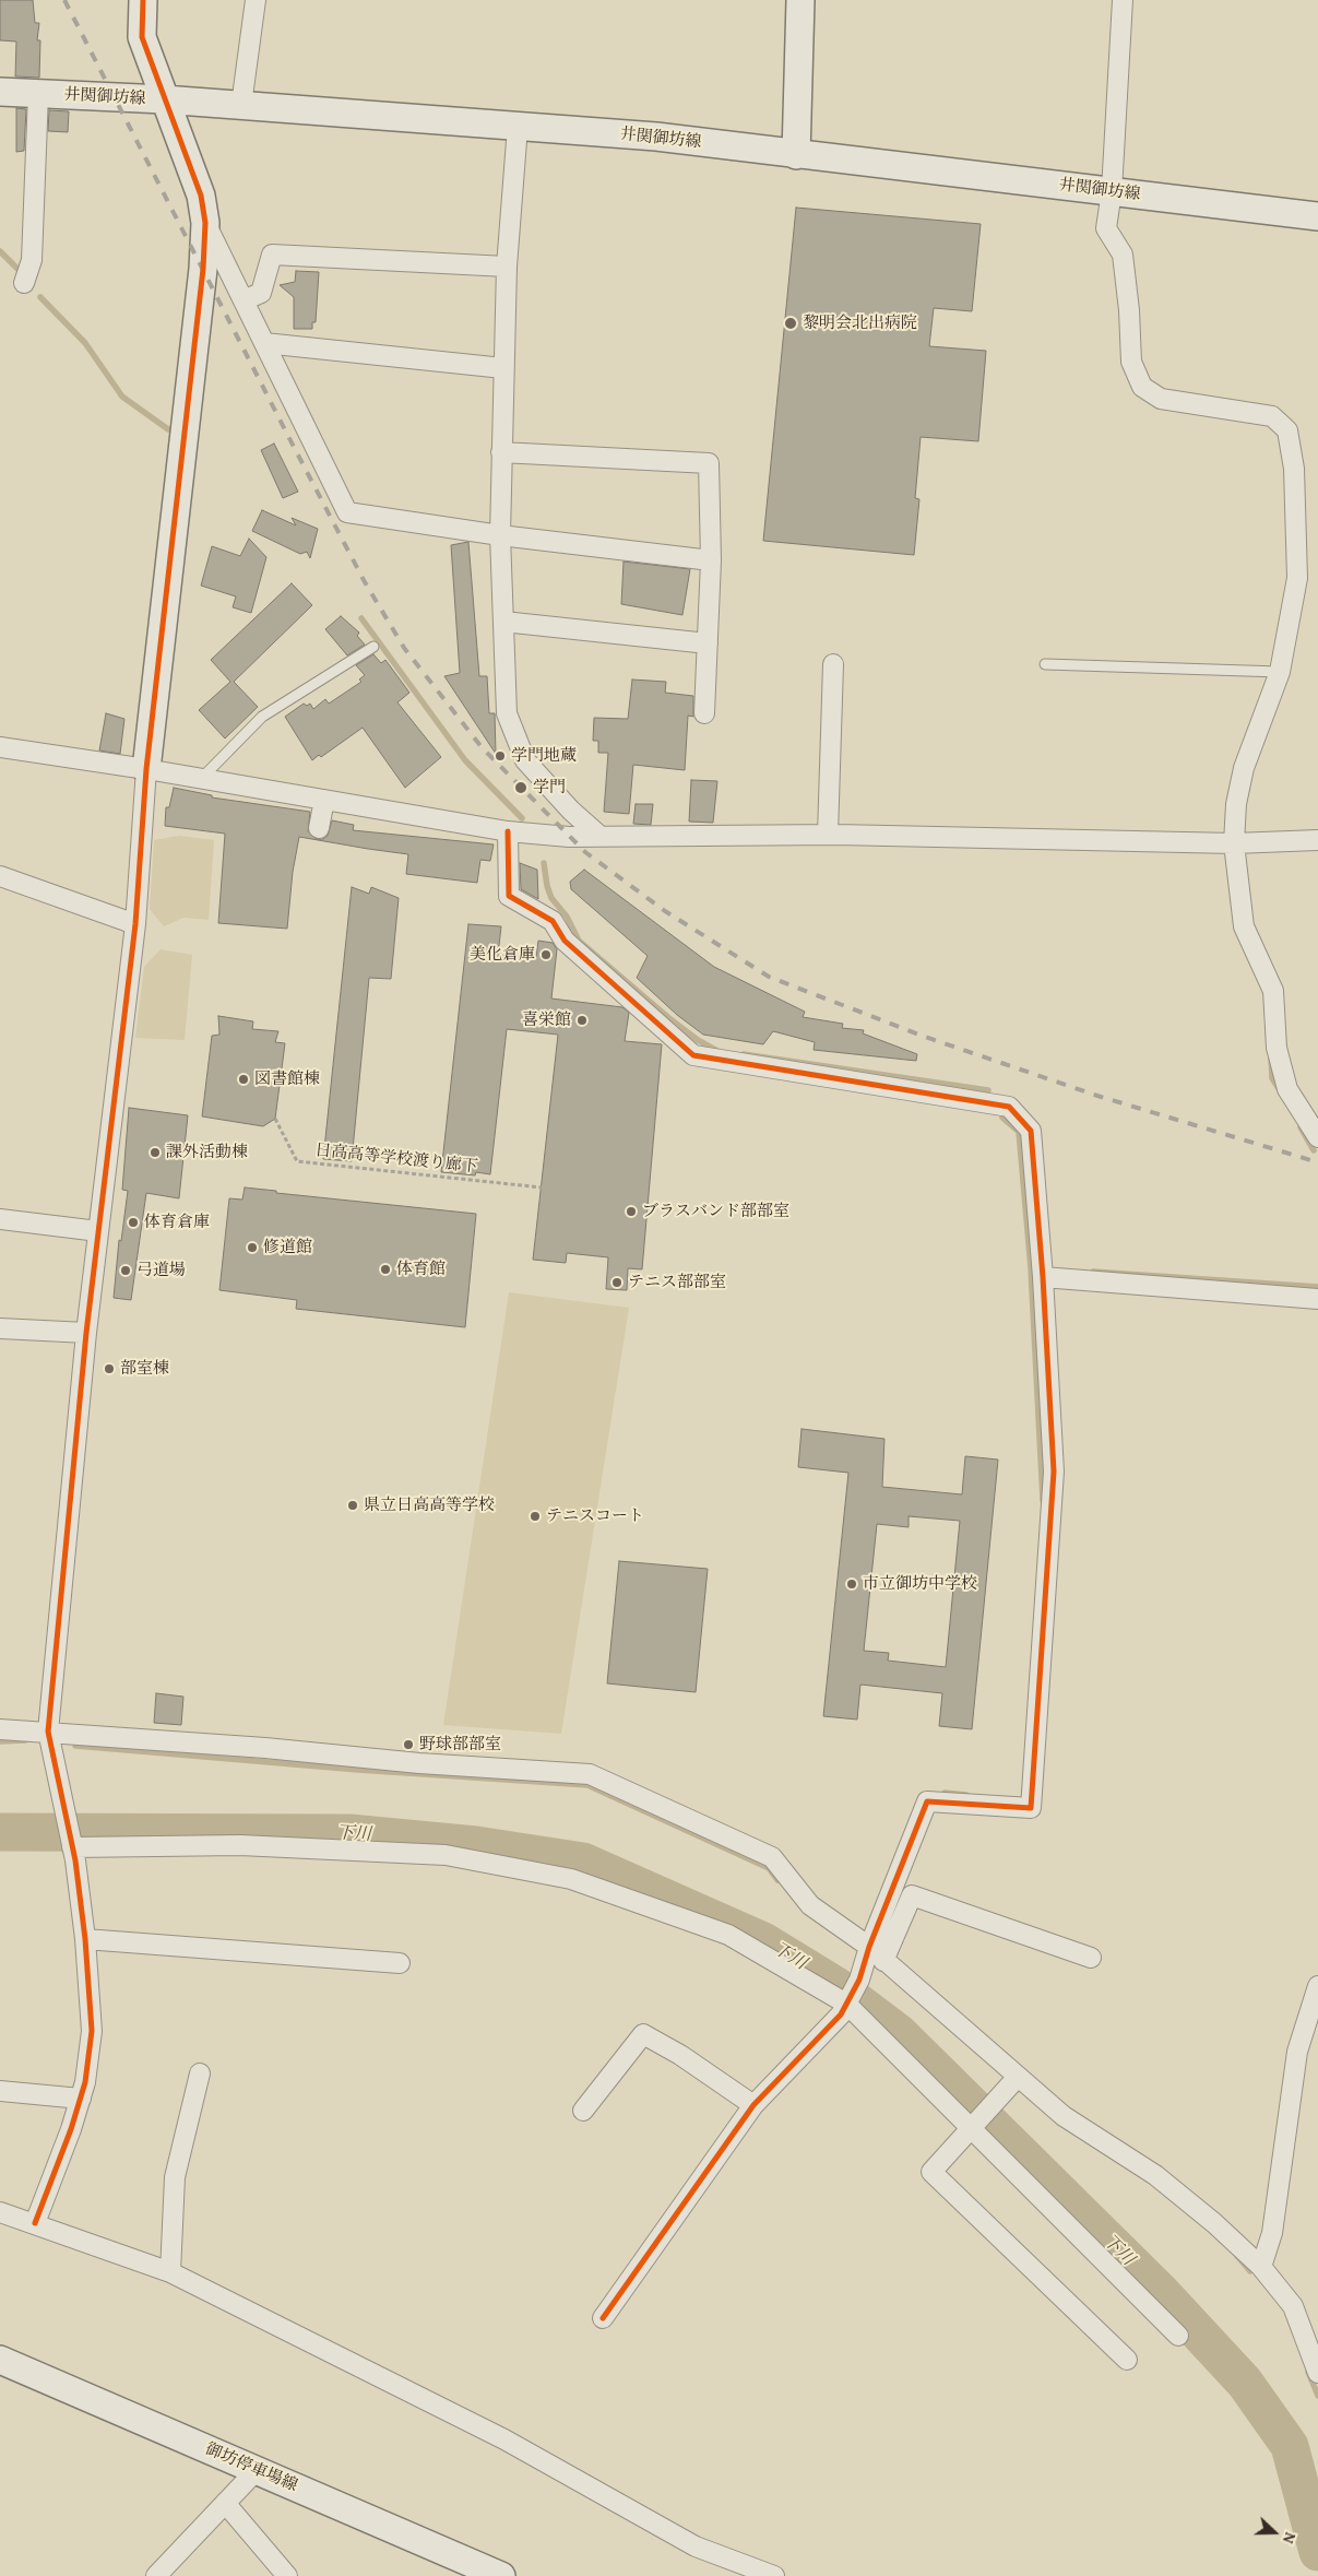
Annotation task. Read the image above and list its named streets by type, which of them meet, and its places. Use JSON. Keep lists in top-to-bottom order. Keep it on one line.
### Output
{"streets":{"main road":["井関御坊線","御坊停車場線"],"path":["日高高等学校渡り廊下"]},"water":["下川"],"places":["黎明会北出病院","学門地蔵","学門","美化倉庫","喜栄館","図書館棟","課外活動棟","ブラスバンド部部室","体育倉庫","修道館","体育館","弓道場","テニス部部室","部室棟","県立日高高等学校","テニスコート","市立御坊中学校","野球部部室"],"north":"right"}
